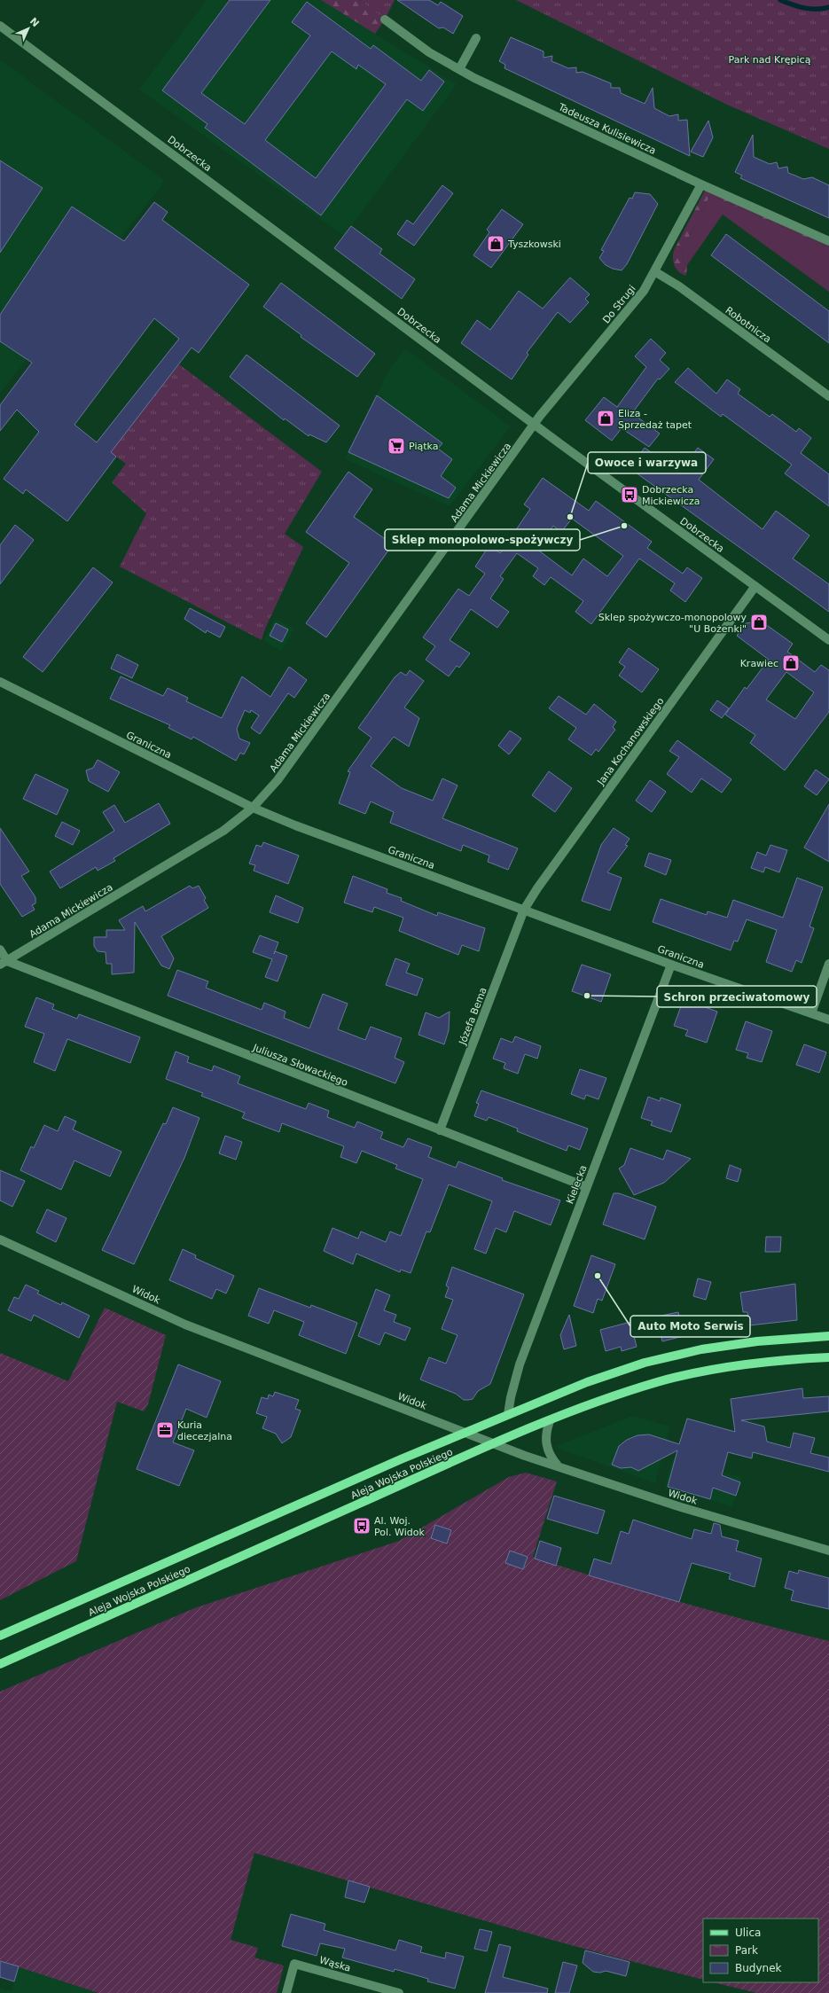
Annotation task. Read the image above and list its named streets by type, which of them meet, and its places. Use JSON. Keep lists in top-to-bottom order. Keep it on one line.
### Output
{"streets":{"main road":["Aleja Wojska Polskiego"],"street":["Tadeusza Kulisiewicza","Dobrzecka","Do Strugi","Robotnicza","Adama Mickiewicza","Jana Kochanowskiego","Graniczna","Józefa Bema","Juliusza Słowackiego","Kielecka","Widok","Wąska"]},"crossings":[["Tadeusza Kulisiewicza","Do Strugi"],["Dobrzecka","Do Strugi"],["Dobrzecka","Adama Mickiewicza"],["Dobrzecka","Jana Kochanowskiego"],["Do Strugi","Robotnicza"],["Do Strugi","Adama Mickiewicza"],["Adama Mickiewicza","Graniczna"],["Adama Mickiewicza","Juliusza Słowackiego"],["Jana Kochanowskiego","Graniczna"],["Jana Kochanowskiego","Józefa Bema"],["Graniczna","Józefa Bema"],["Graniczna","Kielecka"],["Józefa Bema","Juliusza Słowackiego"],["Juliusza Słowackiego","Kielecka"],["Kielecka","Aleja Wojska Polskiego"],["Widok","Aleja Wojska Polskiego"]],"parks":["Park nad Krępicą"],"places":{"shop":["Tyszkowski","Eliza - Sprzedaż tapet","Sklep spożywczo-monopolowy \"U Bożenki\"","Krawiec"],"supermarket":["Piątka"],"bus stop":["Dobrzecka Mickiewicza","Al. Woj. Pol. Widok"],"other":["Owoce i warzywa","Sklep monopolowo-spożywczy","Schron przeciwatomowy","Auto Moto Serwis"],"office":["Kuria diecezjalna"]},"legend":["Ulica","Park","Budynek"],"north":"top right"}
